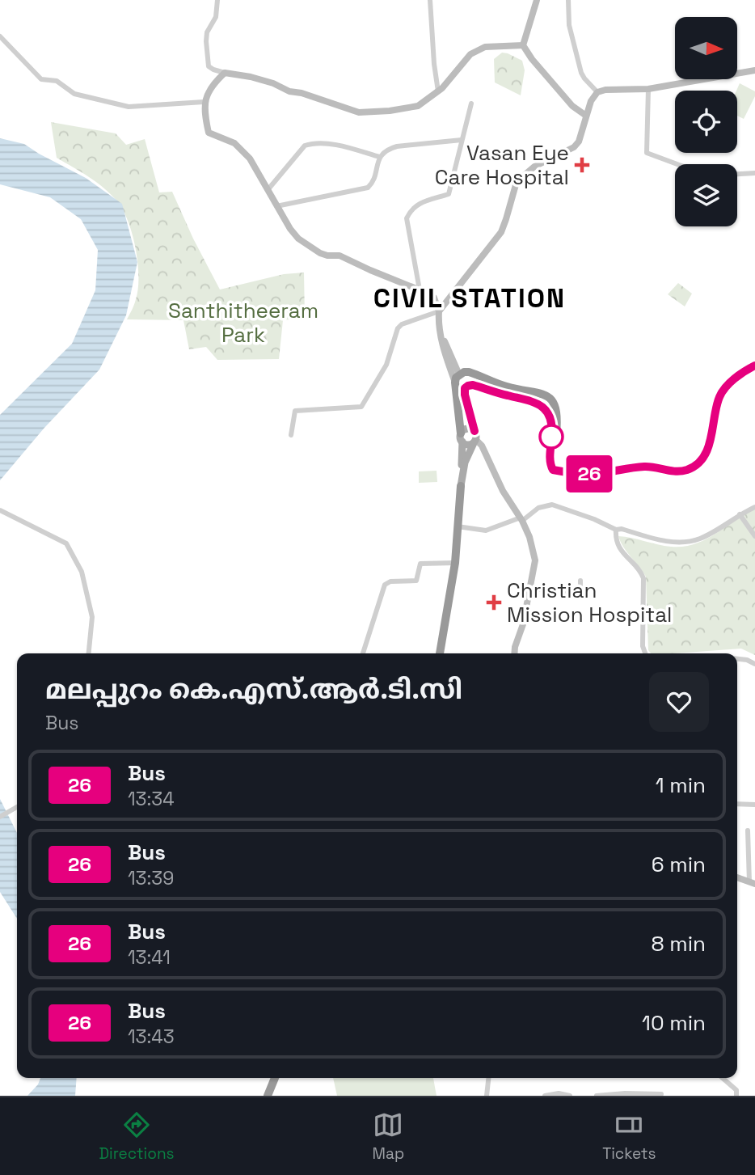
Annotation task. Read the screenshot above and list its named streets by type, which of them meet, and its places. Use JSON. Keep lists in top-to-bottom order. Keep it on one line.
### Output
{"districts":["CIVIL STATION"],"parks":["Santhitheeram Park"],"places":{"health":["Vasan Eye Care Hospital","Christian Mission Hospital"]},"lines":["bus line 26"],"north":"right","page":{"on_map":"26","heading":["മലപ്പുറം കെ.എസ്.ആർ.ടി.സി","Bus"],"list":[{"mark":"26","name":"Bus","note":"13:34","value":"1 min"},{"mark":"26","name":"Bus","note":"13:39","value":"6 min"},{"mark":"26","name":"Bus","note":"13:41","value":"8 min"},{"mark":"26","name":"Bus","note":"13:43","value":"10 min"}],"tabs":["Directions","Map","Tickets"]}}
